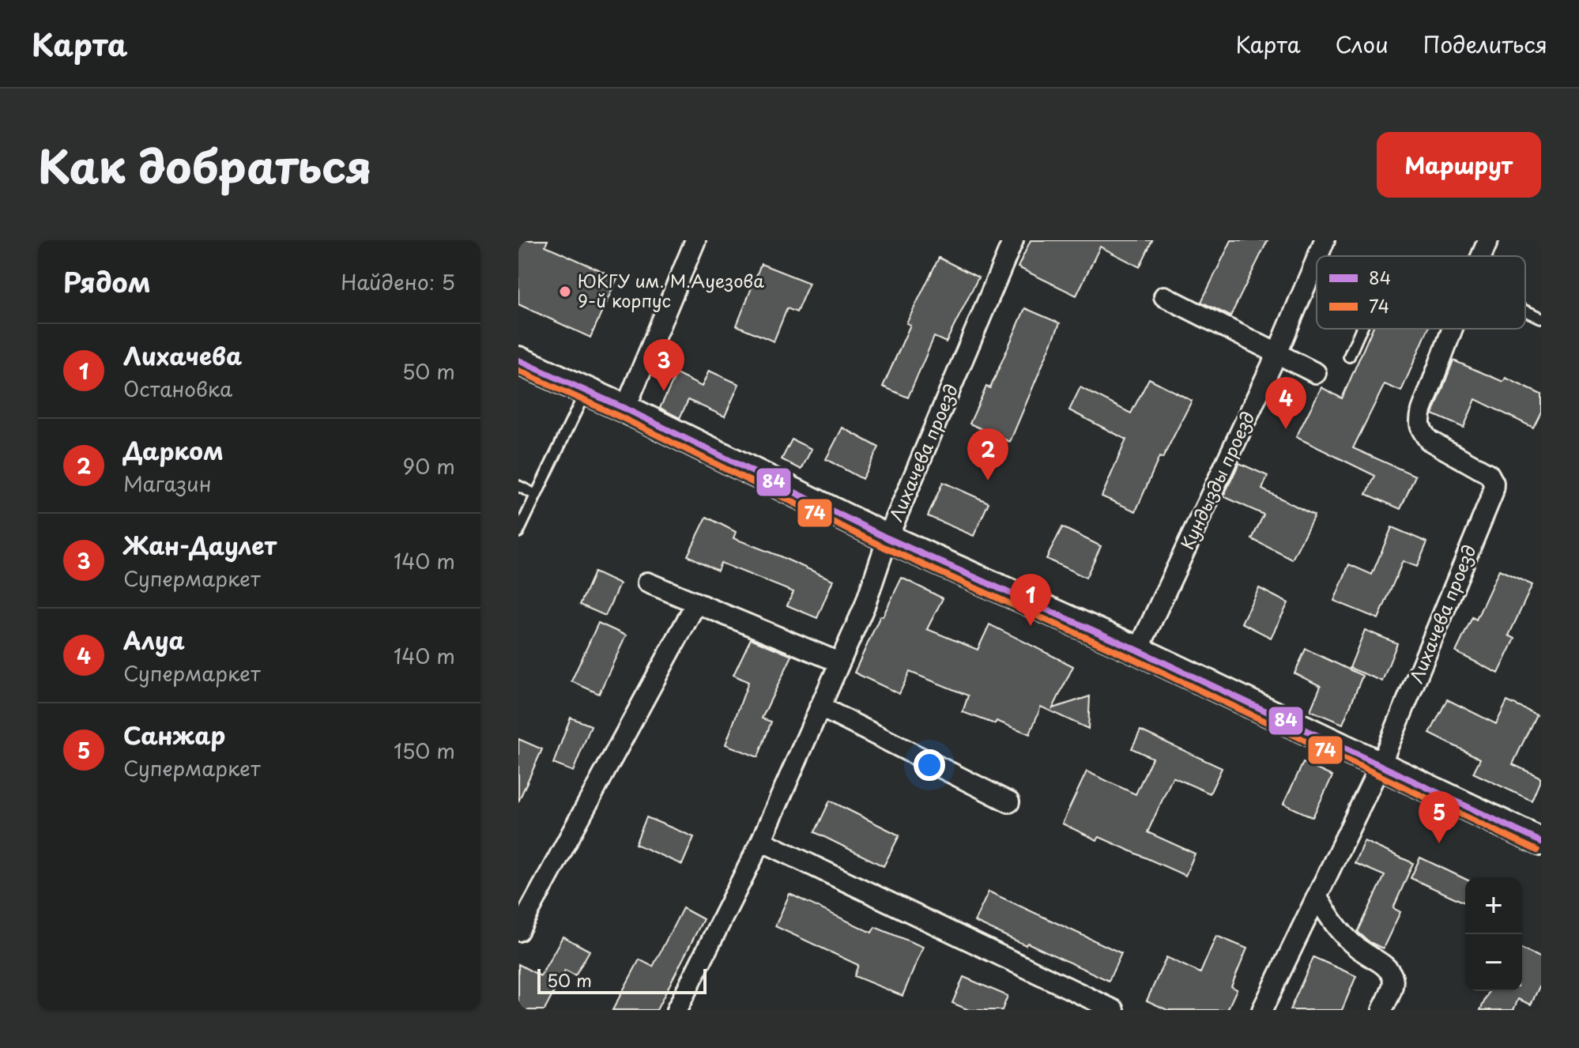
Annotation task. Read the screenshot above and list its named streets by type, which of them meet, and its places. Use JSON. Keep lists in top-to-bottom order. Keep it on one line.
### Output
{"streets":{"street":["Лихачева проезд","Кундызды проезд"]},"places":["ЮКГУ им. М.Ауезова 9-й корпус"],"lines":["transit line 84","transit line 74"],"legend":["84","74"],"scale_bar":"50 m","page":{"header":"Карта","nav":["Карта","Слои","Поделиться"],"title":"Как добраться","buttons":"Маршрут","heading":["Рядом","Найдено: 5"],"list":[{"mark":"1","name":"Лихачева","note":"Остановка","value":"50 m"},{"mark":"2","name":"Дарком","note":"Магазин","value":"90 m"},{"mark":"3","name":"Жан-Даулет","note":"Супермаркет","value":"140 m"},{"mark":"4","name":"Алуа","note":"Супермаркет","value":"140 m"},{"mark":"5","name":"Санжар","note":"Супермаркет","value":"150 m"}],"pins":["3","4","2","1","5"],"map_buttons":["+","−"],"scale":"50 m"}}
